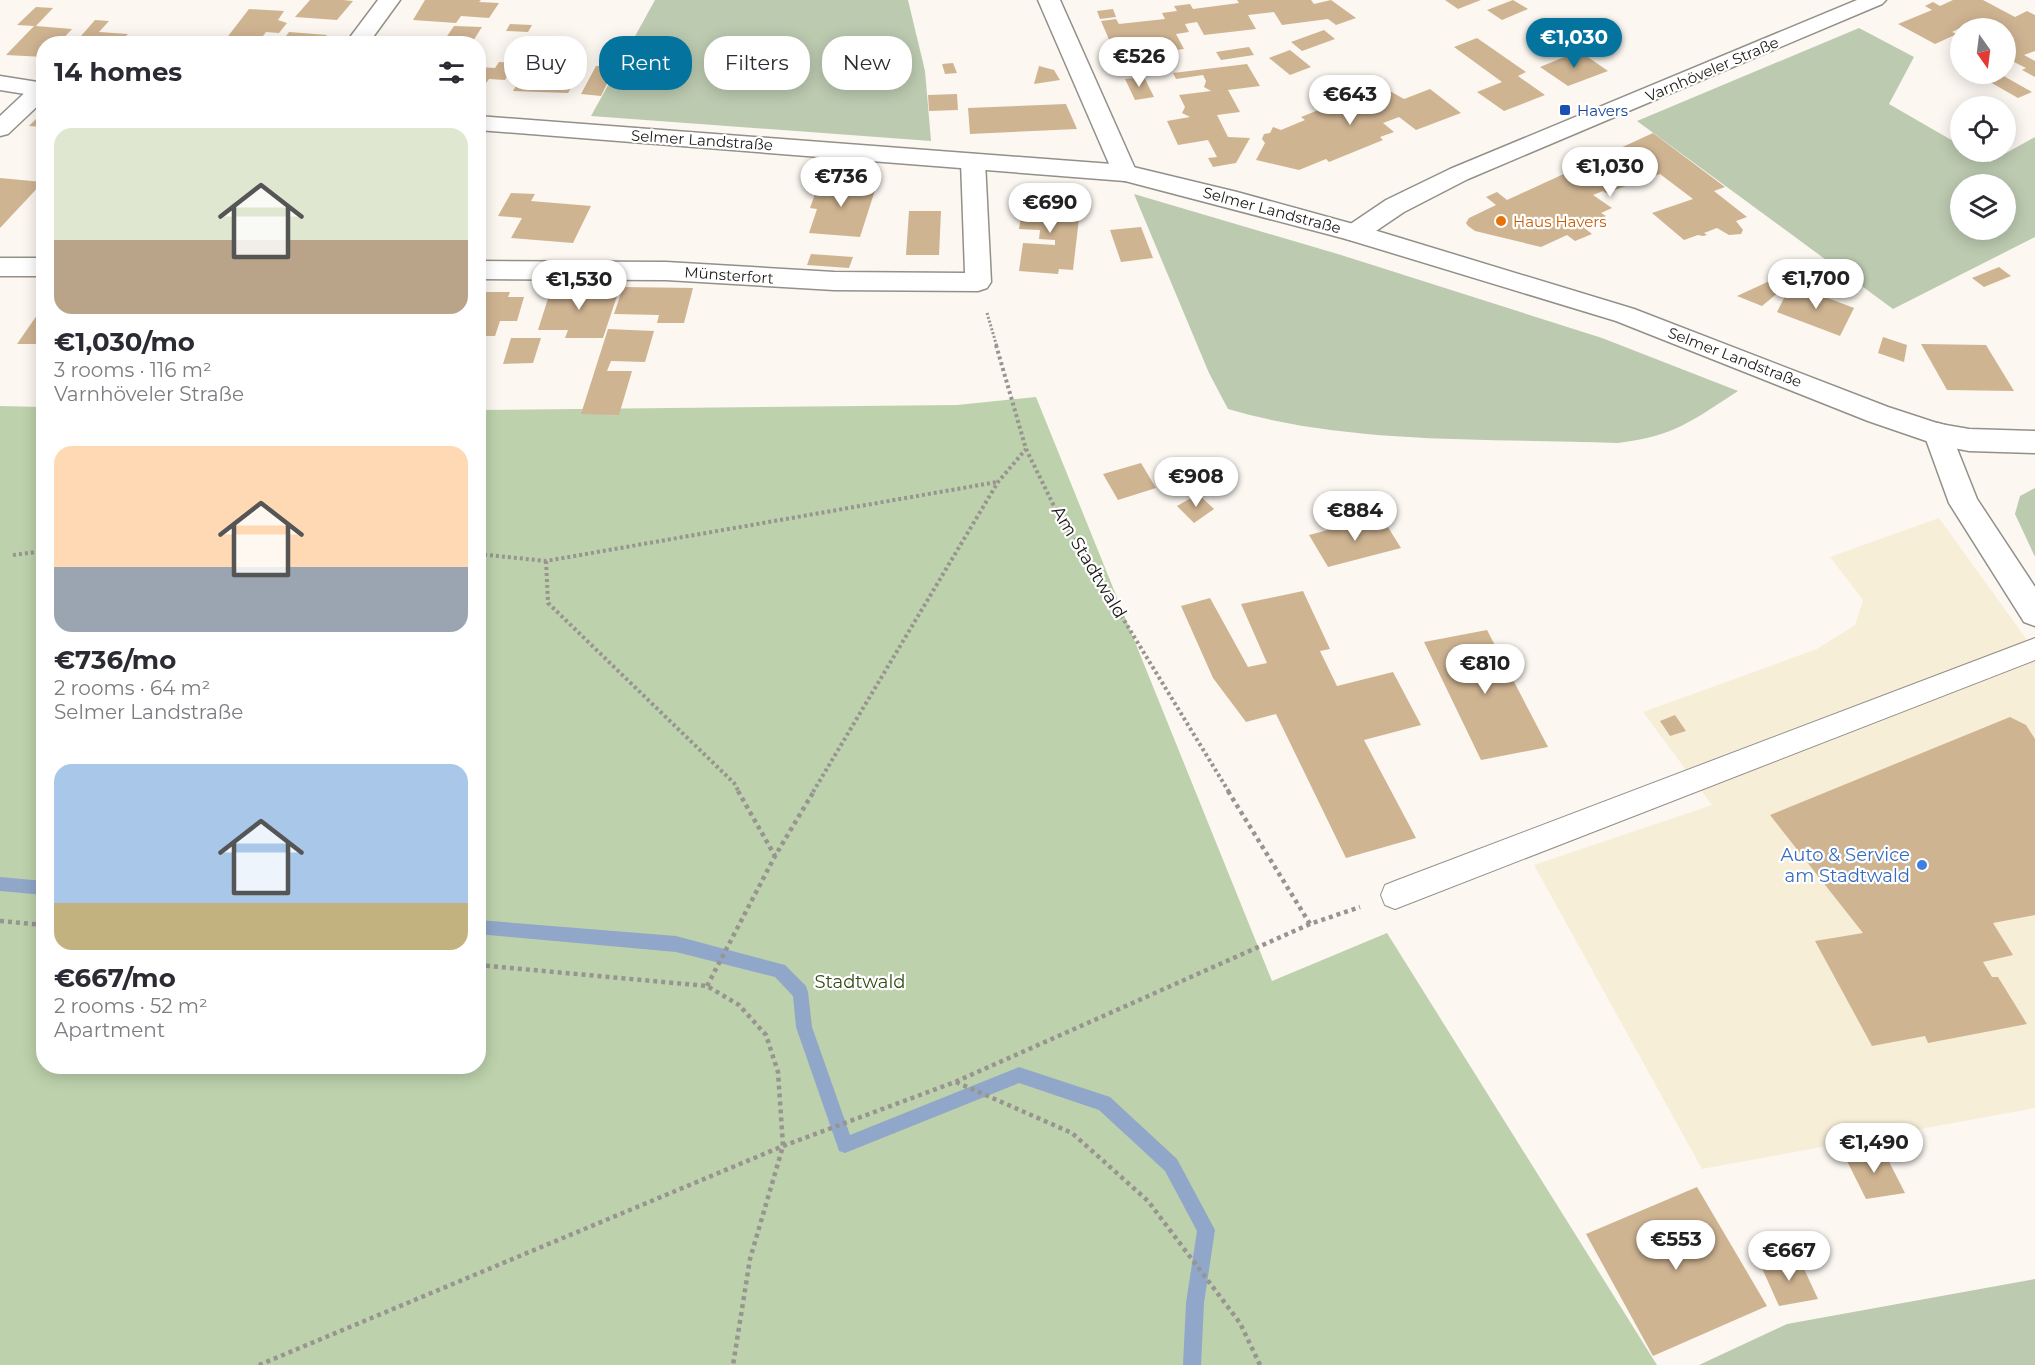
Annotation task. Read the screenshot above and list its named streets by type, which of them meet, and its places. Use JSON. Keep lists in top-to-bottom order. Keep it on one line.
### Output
{"streets":{"street":["Varnhöveler Straße","Selmer Landstraße","Münsterfort"],"path":["Am Stadtwald"]},"crossings":[["Varnhöveler Straße","Selmer Landstraße"],["Münsterfort","Am Stadtwald"]],"parks":["Stadtwald"],"places":{"transit":["Havers"],"other":["Haus Havers","Auto & Service am Stadtwald"]},"north":"bottom","page":{"price":["€1,030","€526","€643","€1,030","€736","€690","€1,700","€1,530","€908","€884","€810","€1,490","€553","€667"],"chip":["Buy","Rent","Filters","New"],"heading":"14 homes","list":[{"name":"€1,030/mo","note":"3 rooms · 116 m² · Varnhöveler Straße"},{"name":"€736/mo","note":"2 rooms · 64 m² · Selmer Landstraße"},{"name":"€667/mo","note":"2 rooms · 52 m² · Apartment"}]}}
